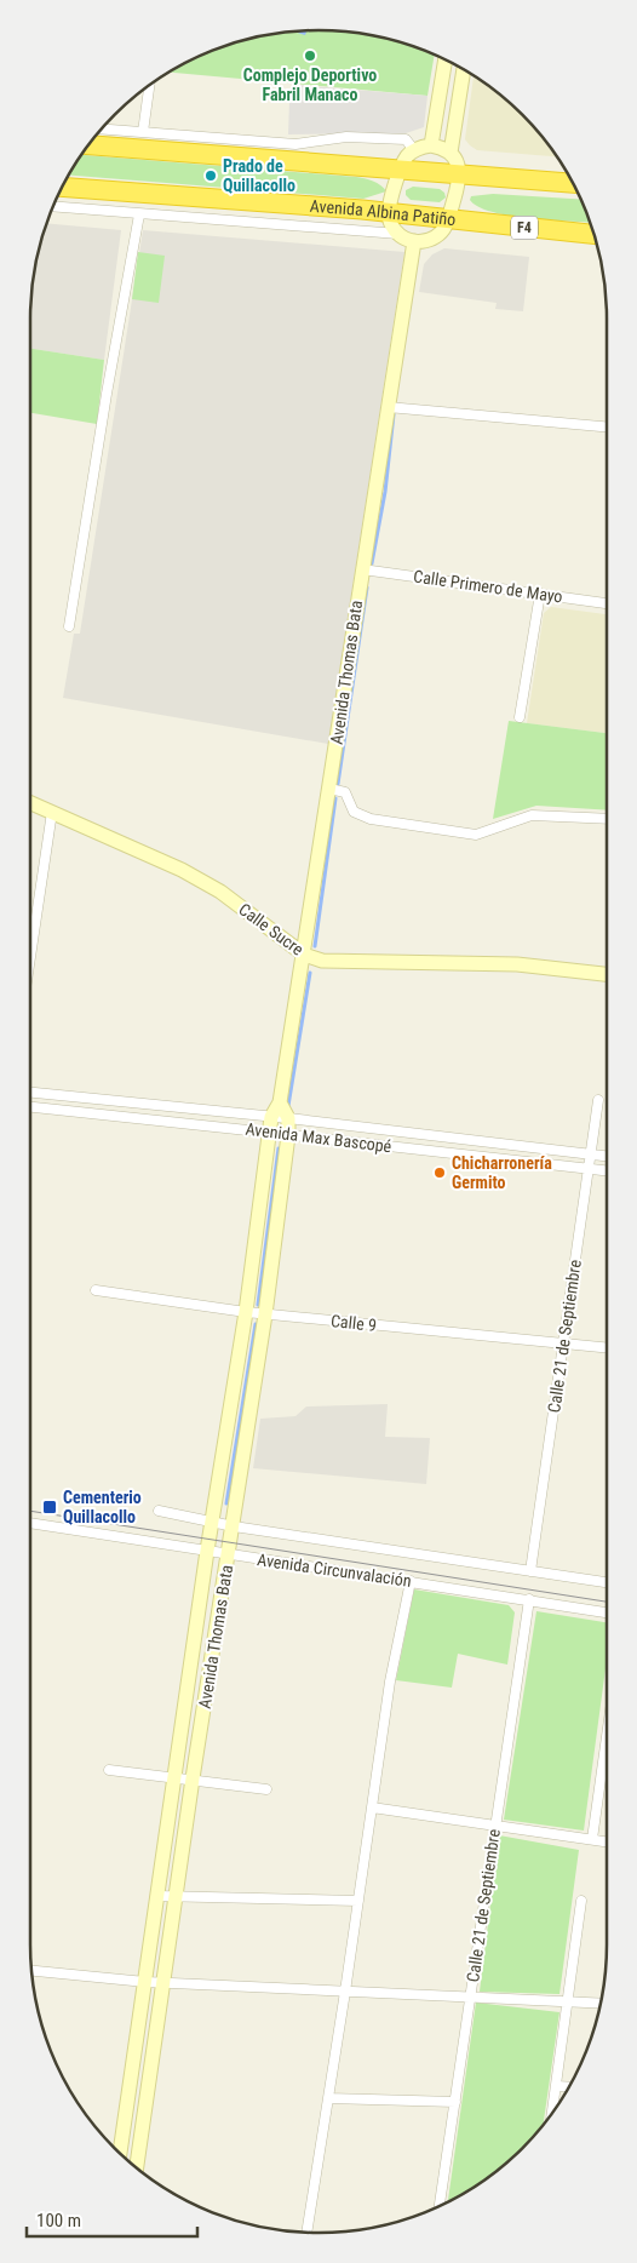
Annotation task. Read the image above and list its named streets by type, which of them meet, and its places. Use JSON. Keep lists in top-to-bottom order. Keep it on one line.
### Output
{"streets":{"highway":["Avenida Albina Patiño","F4"],"main road":["Avenida Thomas Bata","Calle Sucre"],"street":["Calle Primero de Mayo","Avenida Max Bascopé","Calle 9","Calle 21 de Septiembre","Avenida Circunvalación"]},"crossings":[["Calle Primero de Mayo","Avenida Thomas Bata"],["Avenida Thomas Bata","Calle Sucre"],["Avenida Thomas Bata","Avenida Max Bascopé"],["Avenida Thomas Bata","Calle 9"],["Avenida Thomas Bata","Avenida Circunvalación"],["Avenida Max Bascopé","Calle 21 de Septiembre"],["Calle 9","Calle 21 de Septiembre"],["Calle 21 de Septiembre","Avenida Circunvalación"]],"places":{"other":["Complejo Deportivo Fabril Manaco","Prado de Quillacollo","Chicharronería Germito"],"transit":["Cementerio Quillacollo"]},"scale_bar":"100 m"}
